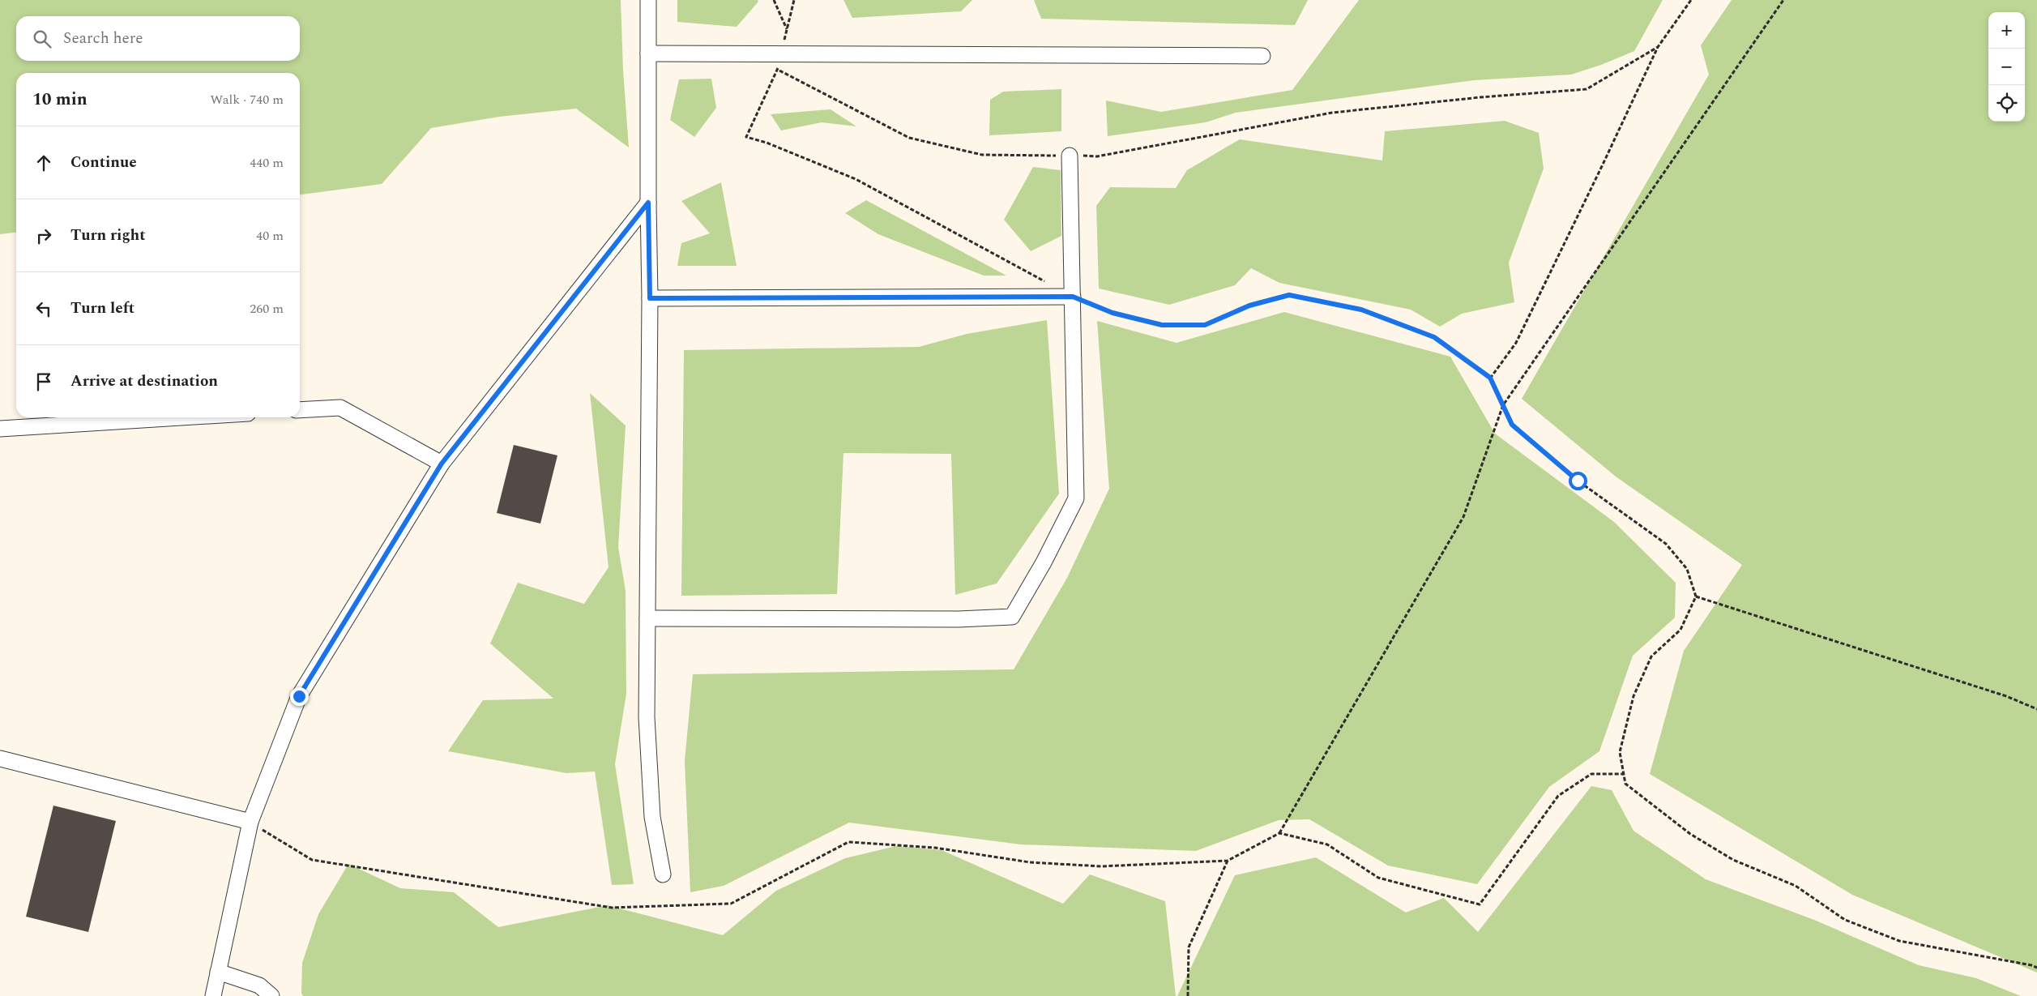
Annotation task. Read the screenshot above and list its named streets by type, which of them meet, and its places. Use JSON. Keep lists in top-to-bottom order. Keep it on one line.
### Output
{"page":{"map_buttons":["+","−"],"search":"Search here","heading":["10 min","Walk · 740 m"],"list":[["Continue","440 m"],["Turn right","40 m"],["Turn left","260 m"],"Arrive at destination"]}}
